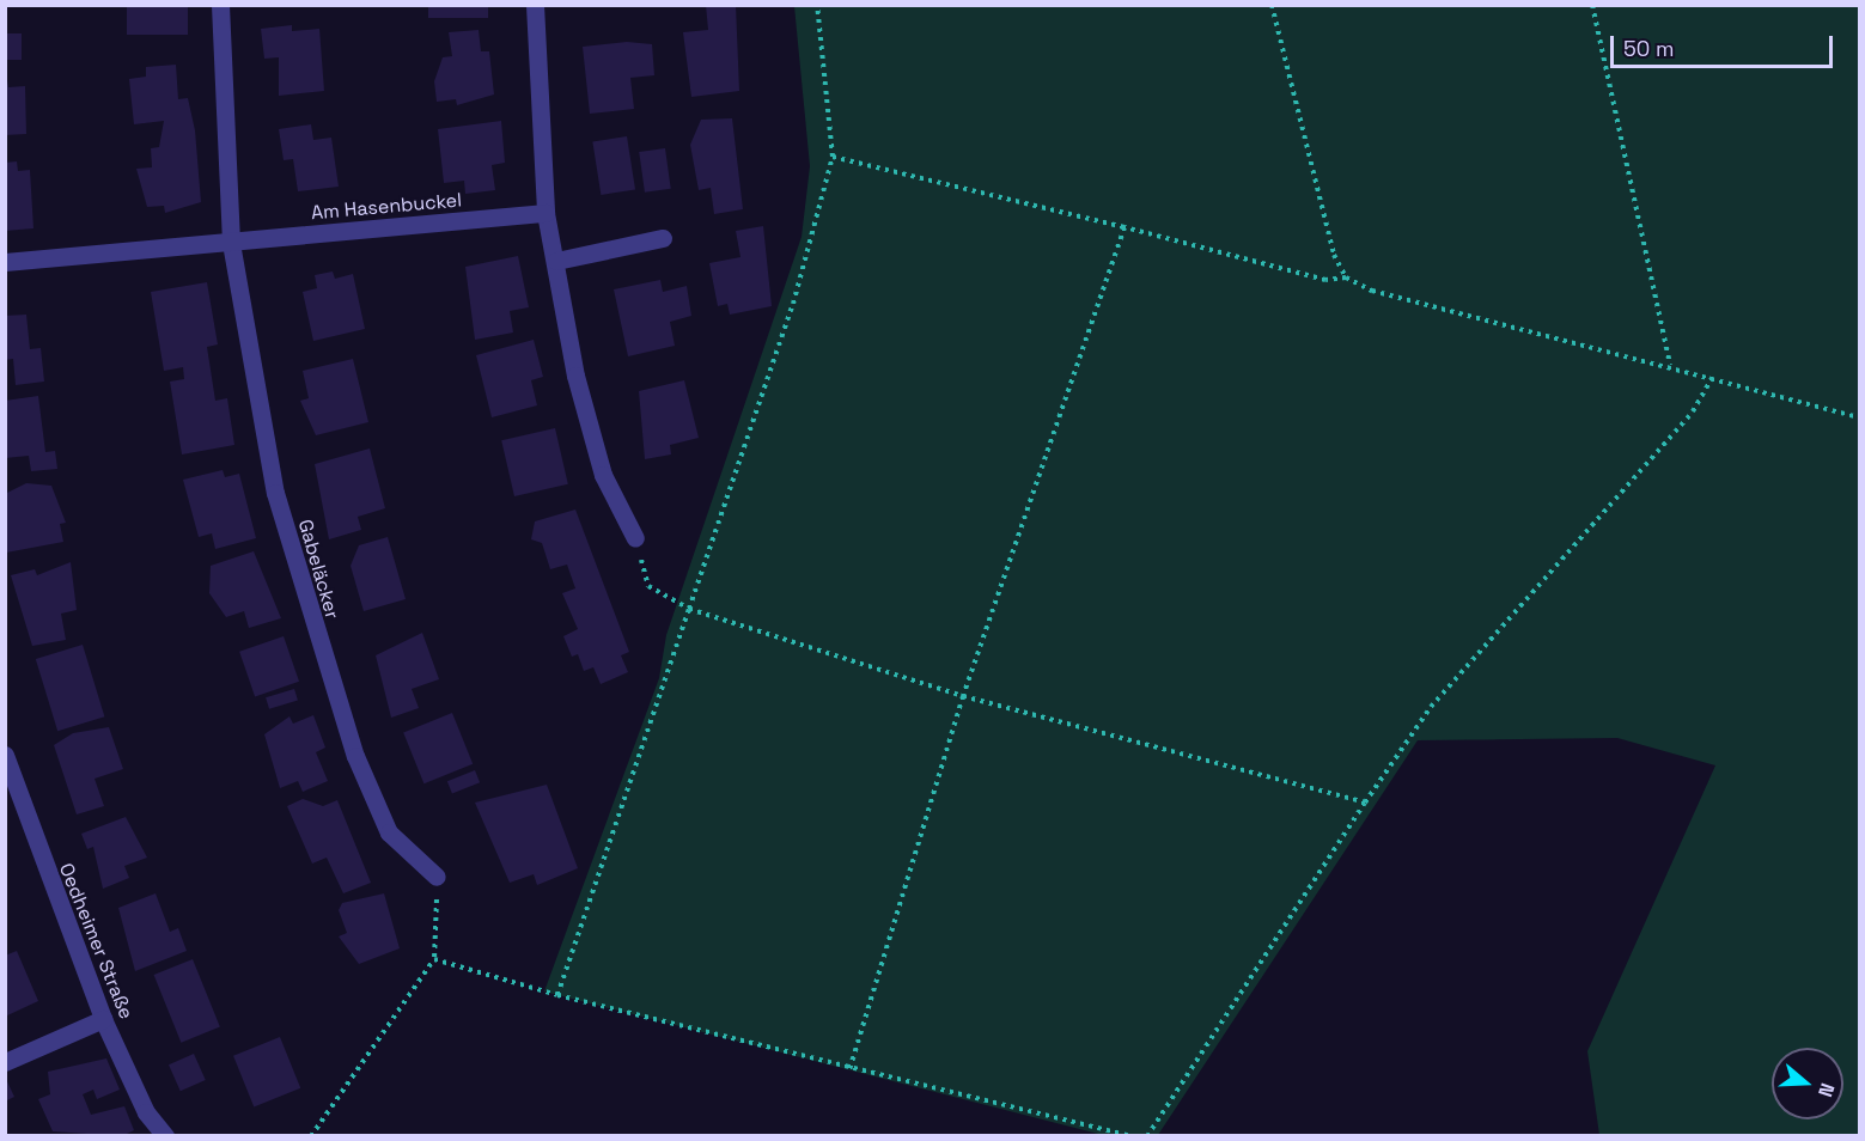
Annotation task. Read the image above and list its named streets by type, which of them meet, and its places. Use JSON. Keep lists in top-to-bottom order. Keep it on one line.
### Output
{"streets":{"street":["Am Hasenbuckel","Gabeläcker","Oedheimer Straße"]},"crossings":[["Am Hasenbuckel","Gabeläcker"]],"scale_bar":"50 m","north":"right"}
